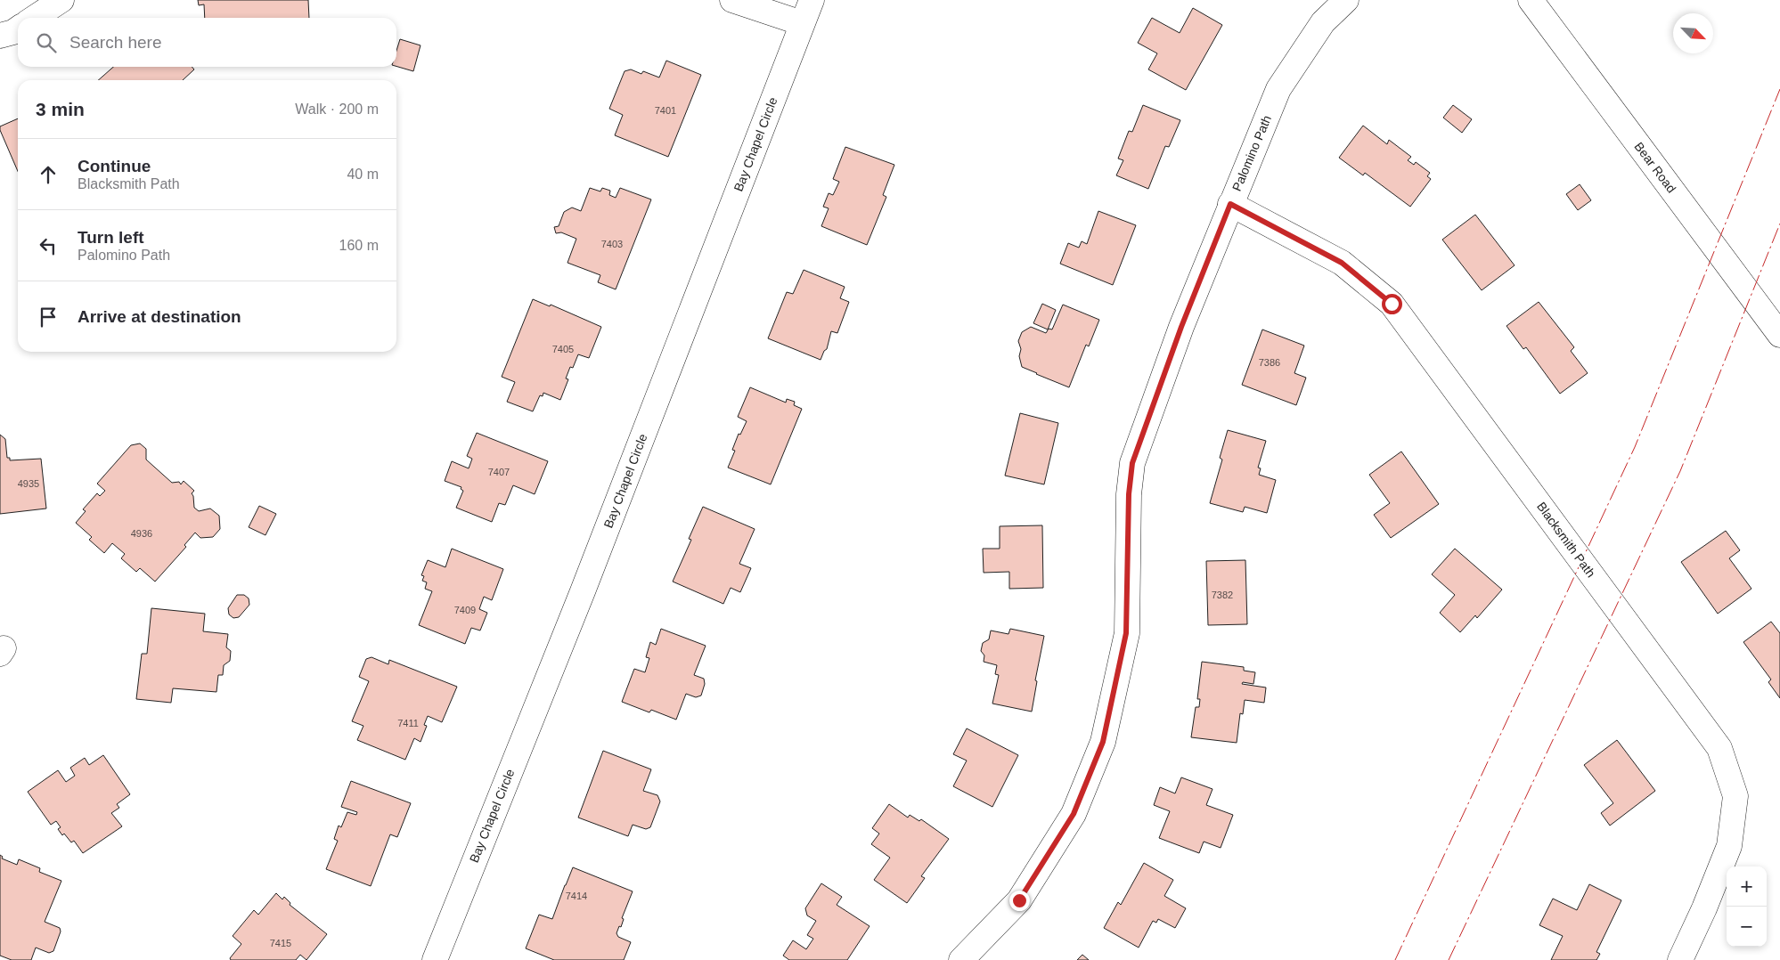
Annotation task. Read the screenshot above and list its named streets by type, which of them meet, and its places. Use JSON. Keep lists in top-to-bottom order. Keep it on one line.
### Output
{"streets":{"street":["Bay Chapel Circle","Palomino Path","Bear Road","Blacksmith Path"]},"crossings":[["Palomino Path","Blacksmith Path"]],"house_numbers":["7401","7403","7405","7386","7407","4935","4936","7382","7409","7411","7414","7415"],"north":"bottom right","page":{"search":"Search here","heading":["3 min","Walk · 200 m"],"list":[["Continue","Blacksmith Path","40 m"],["Turn left","Palomino Path","160 m"],"Arrive at destination"],"map_buttons":["+","−"]}}
